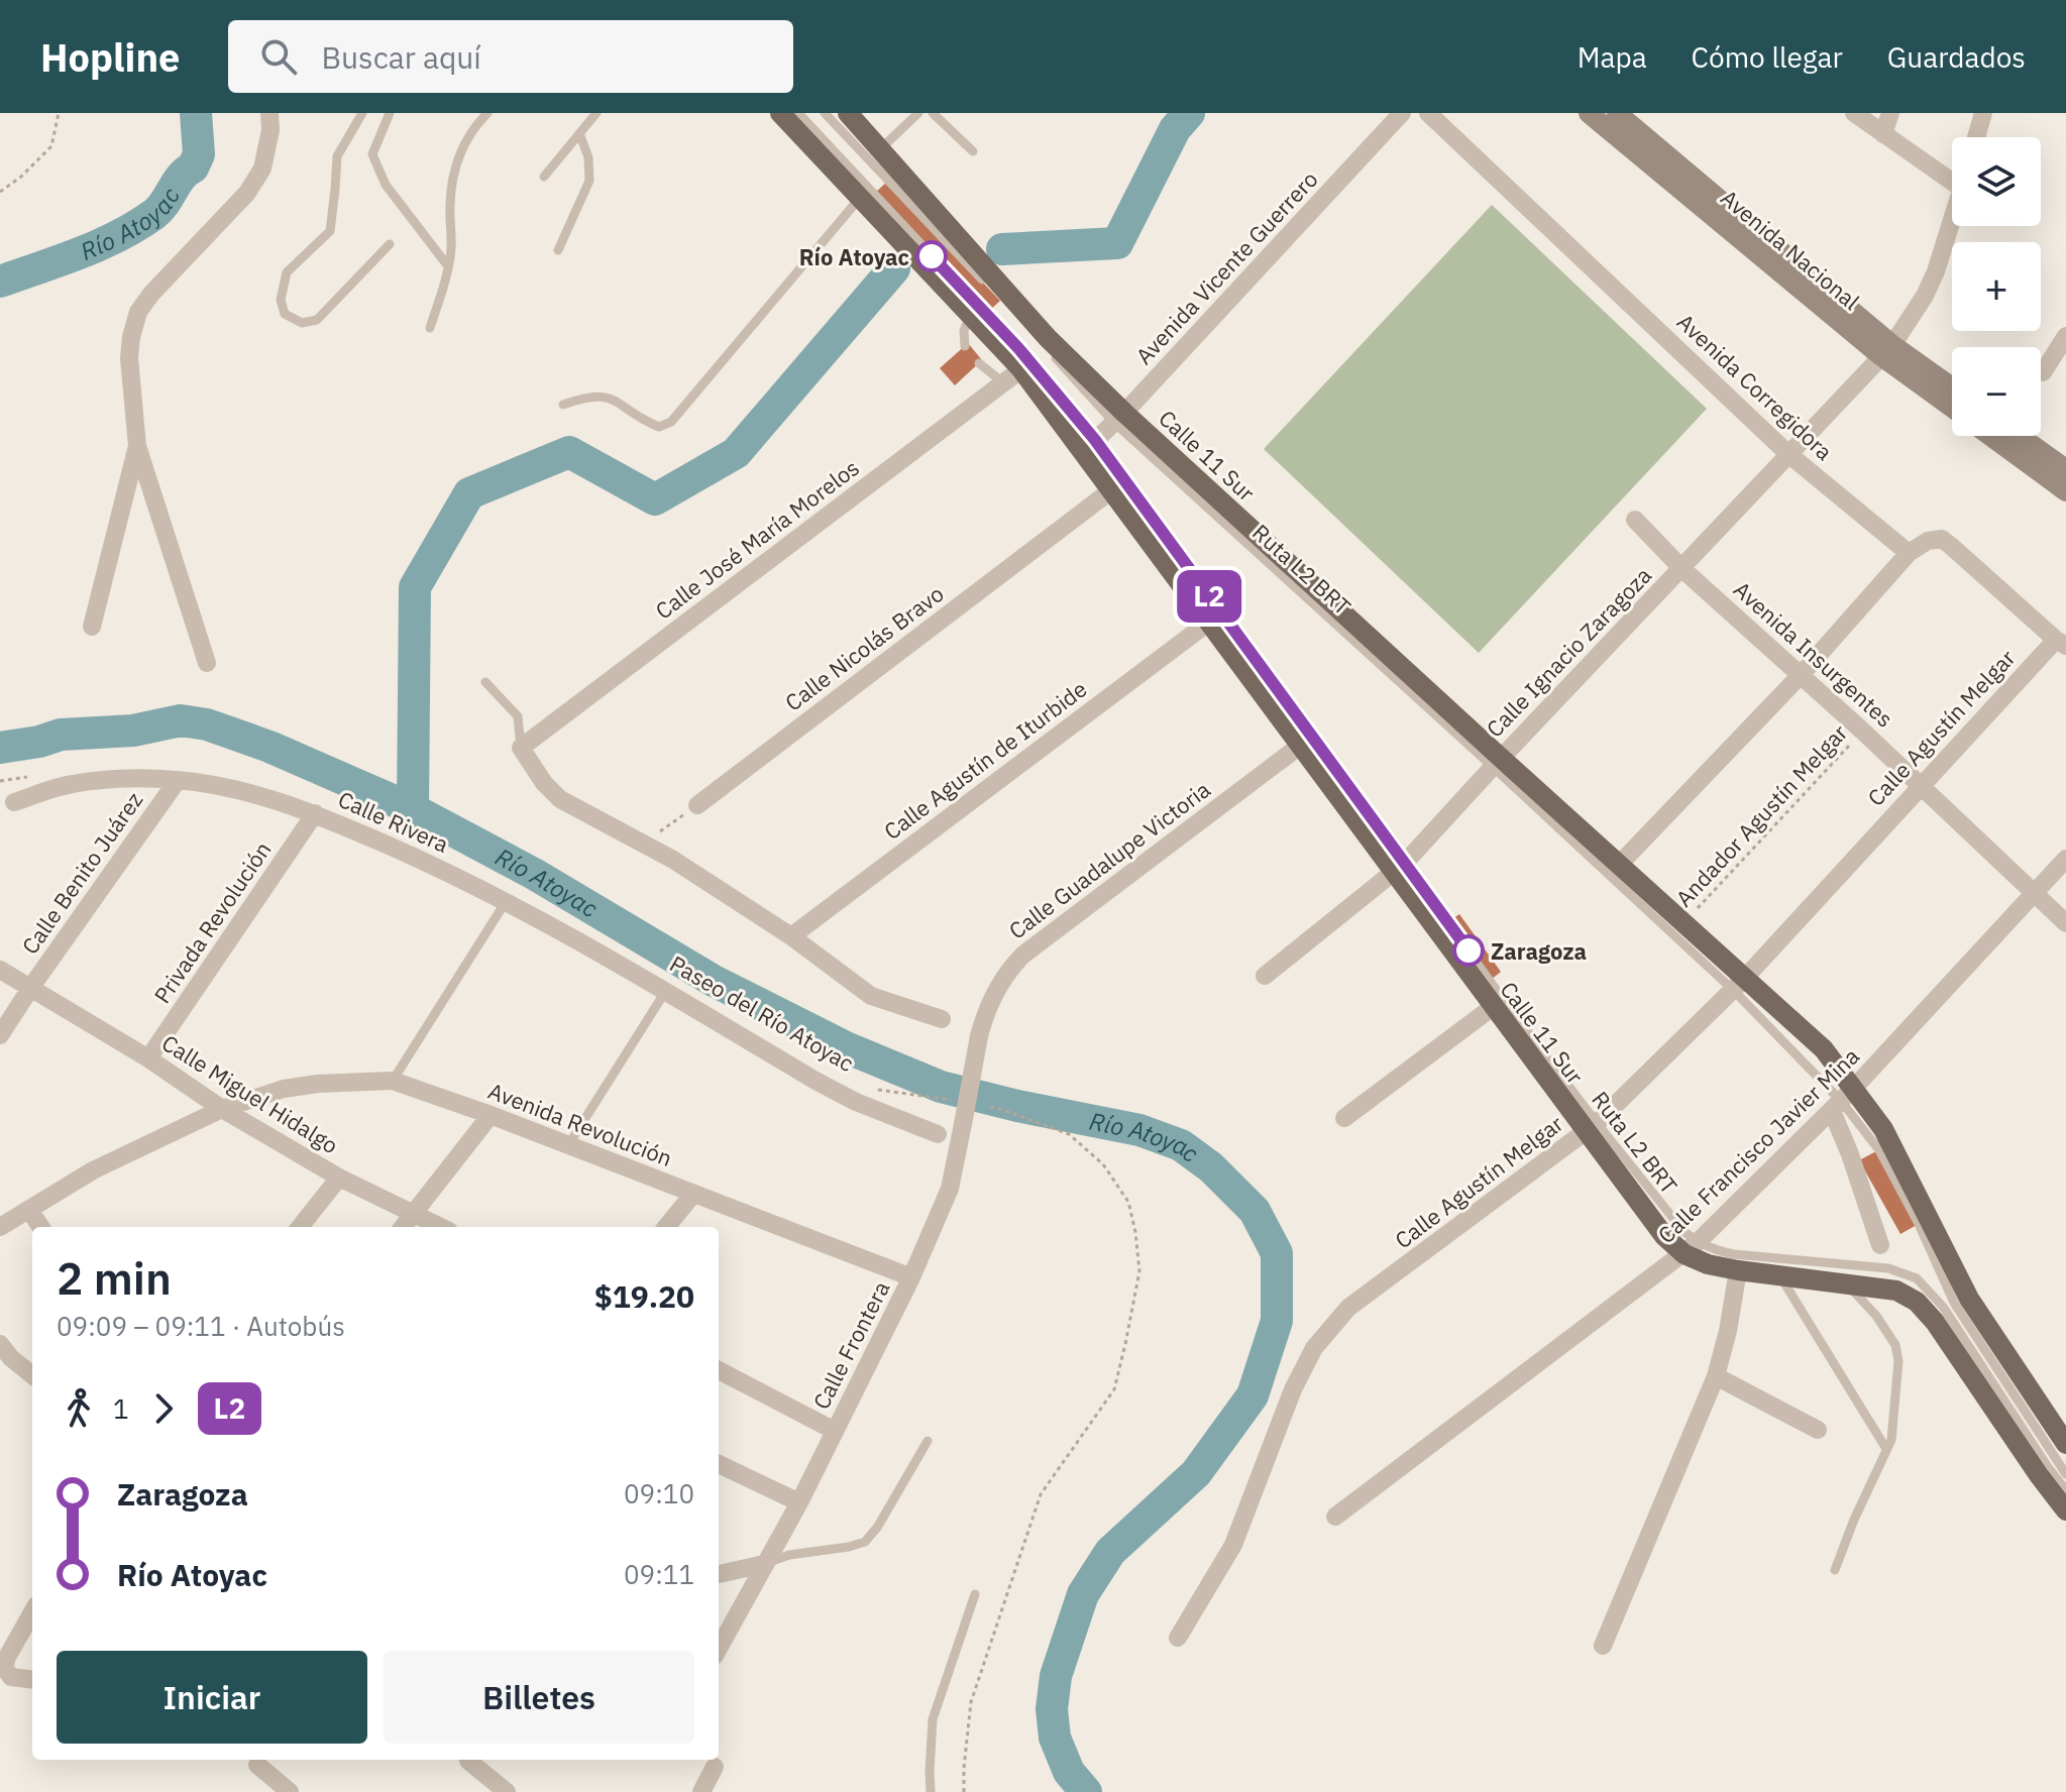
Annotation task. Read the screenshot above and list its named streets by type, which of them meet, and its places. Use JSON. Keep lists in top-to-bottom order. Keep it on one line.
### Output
{"streets":{"main road":["Avenida Nacional","Calle 11 Sur"],"street":["Avenida Vicente Guerrero","Avenida Corregidora","Calle José María Morelos","Calle Nicolás Bravo","Calle Ignacio Zaragoza","Avenida Insurgentes","Calle Agustín Melgar","Calle Agustín de Iturbide","Calle Rivera","Calle Guadalupe Victoria","Calle Benito Juárez","Privada Revolución","Calle Miguel Hidalgo","Avenida Revolución","Calle Francisco Javier Mina","Calle Frontera"],"lane":["Ruta L2 BRT"],"path":["Andador Agustín Melgar","Paseo del Río Atoyac"]},"crossings":[["Avenida Nacional","Calle Ignacio Zaragoza"],["Avenida Vicente Guerrero","Calle 11 Sur"],["Avenida Vicente Guerrero","Ruta L2 BRT"],["Avenida Corregidora","Calle Ignacio Zaragoza"],["Calle 11 Sur","Calle José María Morelos"],["Calle 11 Sur","Ruta L2 BRT"],["Calle 11 Sur","Calle Nicolás Bravo"],["Calle 11 Sur","Calle Ignacio Zaragoza"],["Calle 11 Sur","Calle Agustín Melgar"],["Calle 11 Sur","Calle Agustín de Iturbide"],["Calle 11 Sur","Andador Agustín Melgar"],["Calle 11 Sur","Calle Guadalupe Victoria"],["Calle 11 Sur","Calle Francisco Javier Mina"],["Ruta L2 BRT","Calle Ignacio Zaragoza"],["Ruta L2 BRT","Calle Agustín Melgar"],["Calle Ignacio Zaragoza","Avenida Insurgentes"],["Avenida Insurgentes","Calle Agustín Melgar"],["Avenida Insurgentes","Andador Agustín Melgar"],["Avenida Insurgentes","Calle Francisco Javier Mina"],["Calle Rivera","Calle Benito Juárez"],["Calle Rivera","Privada Revolución"],["Calle Guadalupe Victoria","Calle Frontera"],["Calle Benito Juárez","Calle Miguel Hidalgo"],["Privada Revolución","Calle Miguel Hidalgo"],["Calle Miguel Hidalgo","Avenida Revolución"],["Avenida Revolución","Calle Frontera"]],"water":["Río Atoyac"],"places":["Río Atoyac","Zaragoza"],"lines":["bus line L2"],"page":{"header":"Hopline","search":"Buscar aquí","nav":["Mapa","Cómo llegar","Guardados"],"on_map":"L2","map_buttons":["+","−"],"heading":["2 min","09:09 – 09:11 · Autobús","$19.20"],"legs":["1","L2"],"list":[{"name":"Zaragoza","value":"09:10"},{"name":"Río Atoyac","value":"09:11"}],"buttons":["Iniciar","Billetes"]}}
